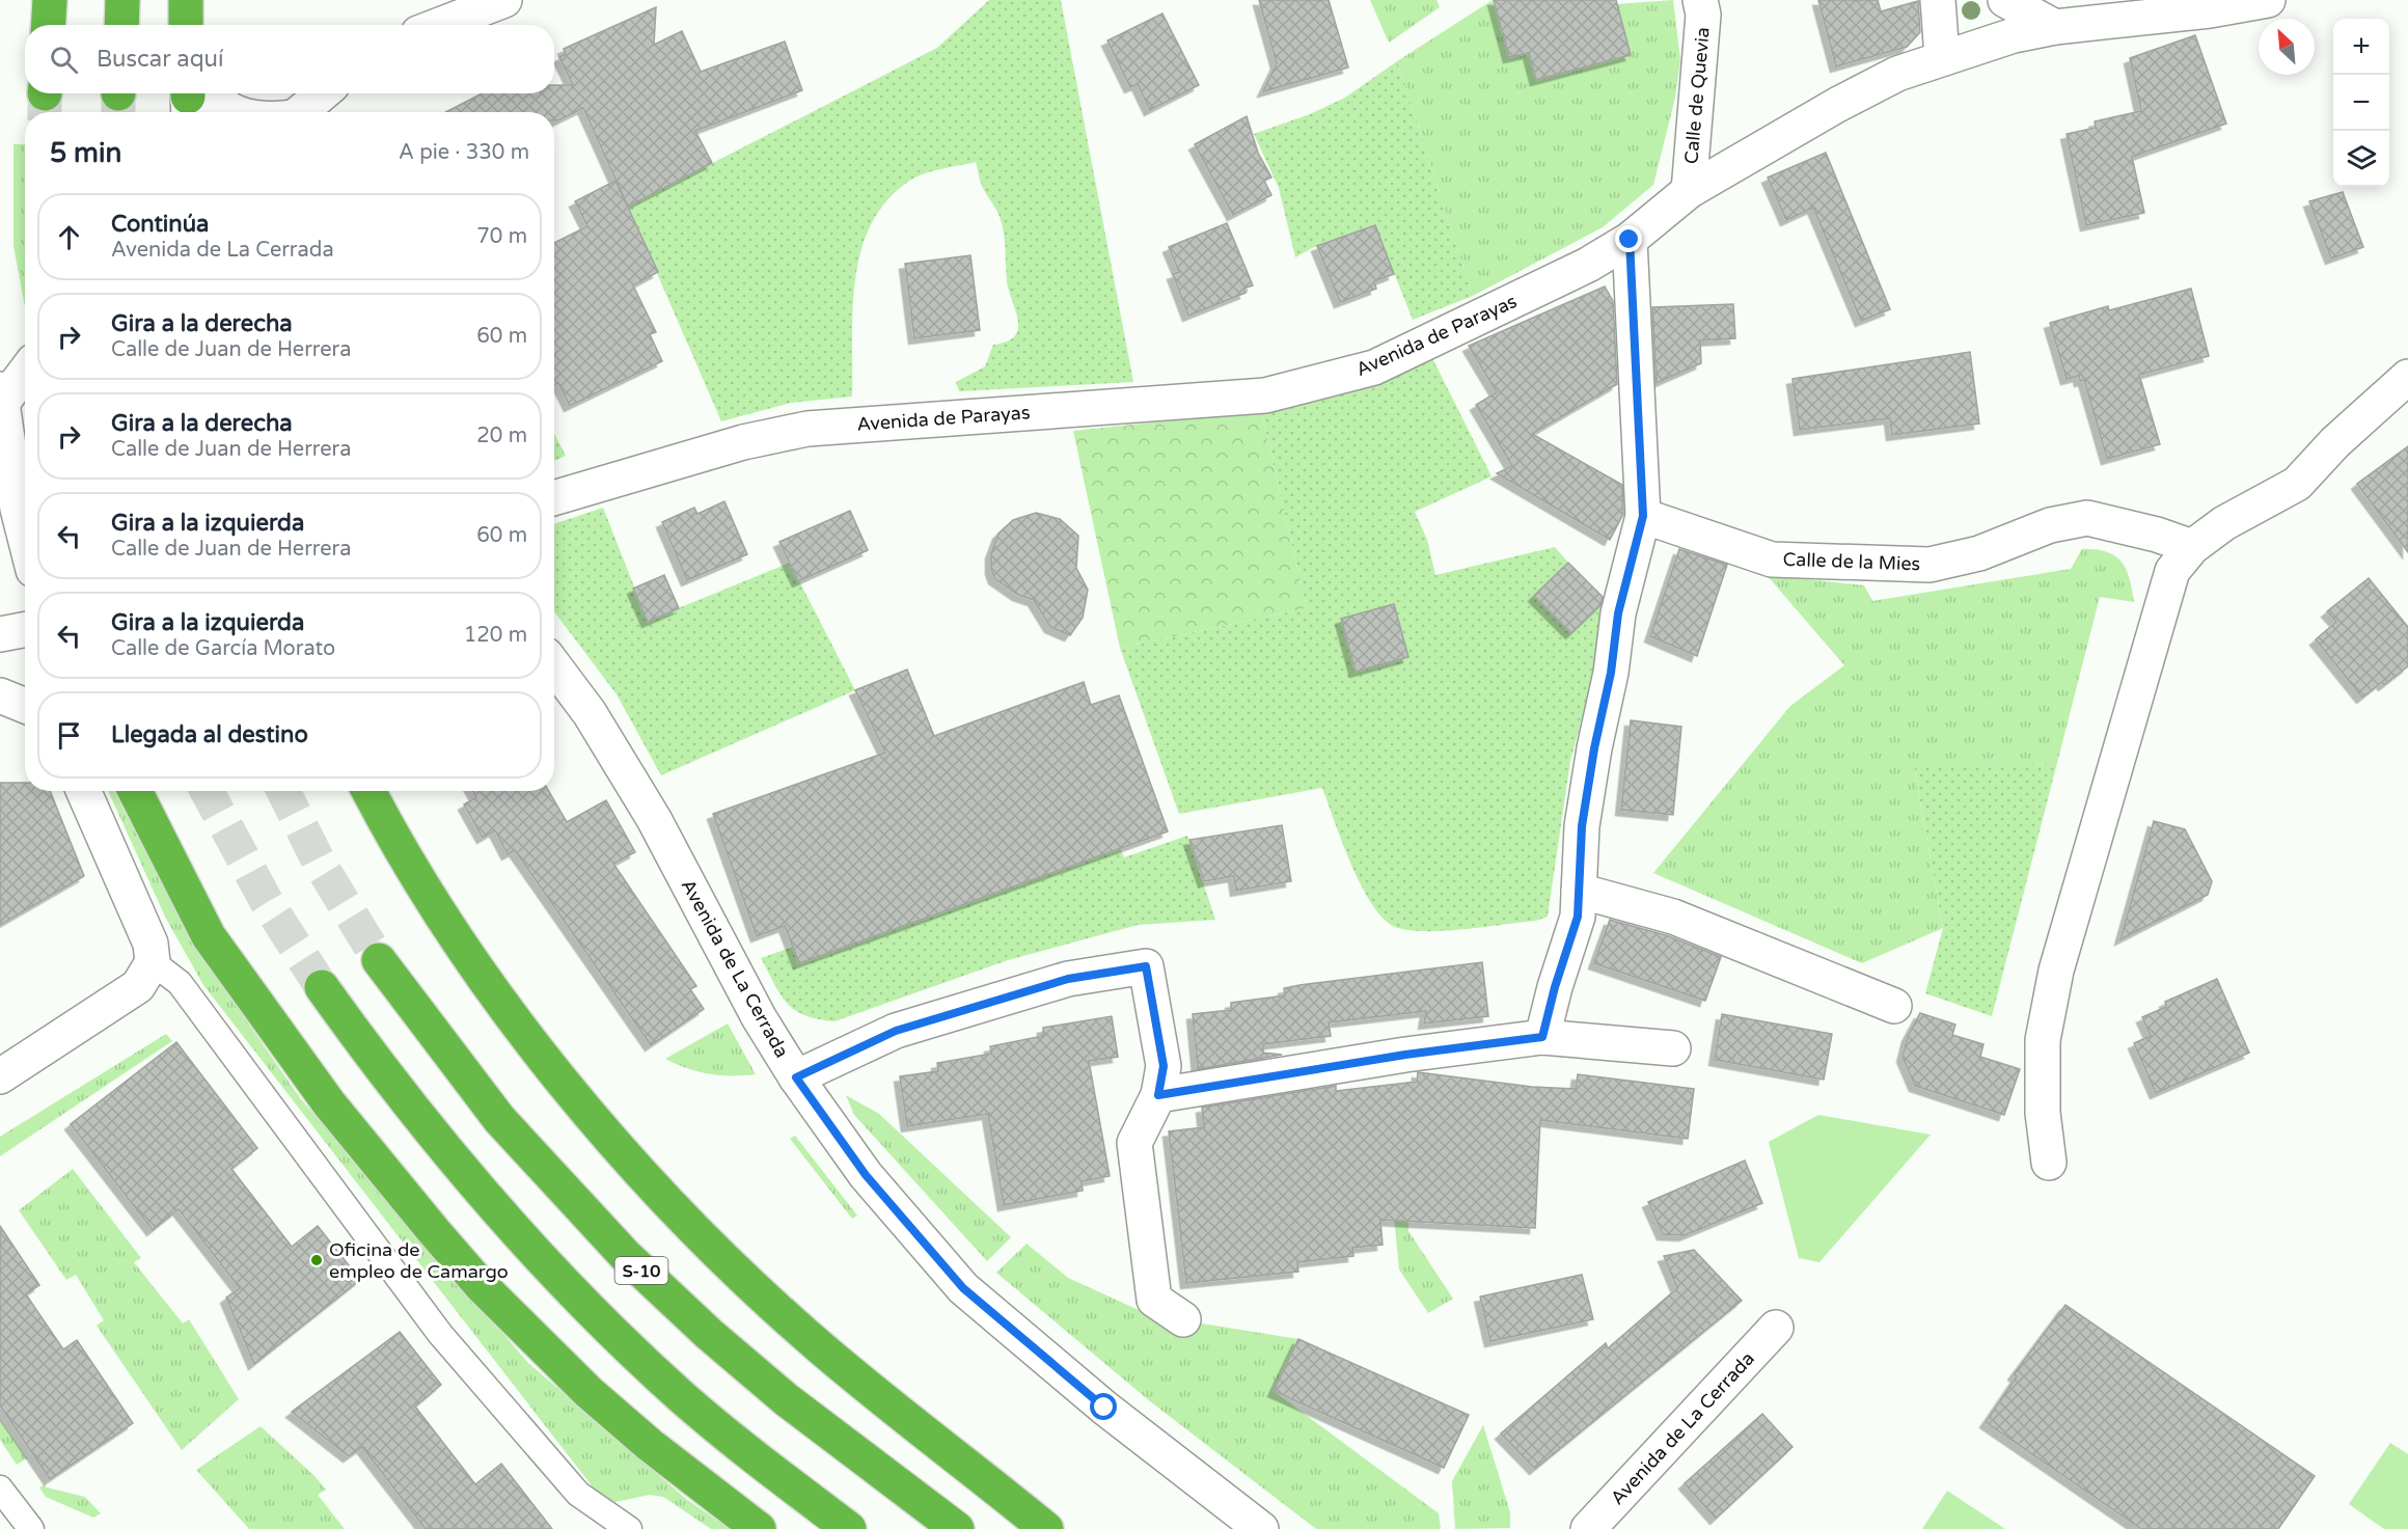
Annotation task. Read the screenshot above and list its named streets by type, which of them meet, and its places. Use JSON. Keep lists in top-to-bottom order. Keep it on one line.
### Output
{"streets":{"highway":["S-10"],"street":["Calle de Quevia","Avenida de Parayas","Calle de la Mies","Avenida de La Cerrada"]},"crossings":[["Calle de Quevia","Avenida de Parayas"]],"places":["Oficina de empleo de Camargo"],"north":"top left","page":{"map_buttons":["+","−"],"search":"Buscar aquí","heading":["5 min","A pie · 330 m"],"list":[["Continúa","Avenida de La Cerrada","70 m"],["Gira a la derecha","Calle de Juan de Herrera","60 m"],["Gira a la derecha","Calle de Juan de Herrera","20 m"],["Gira a la izquierda","Calle de Juan de Herrera","60 m"],["Gira a la izquierda","Calle de García Morato","120 m"],"Llegada al destino"]}}
